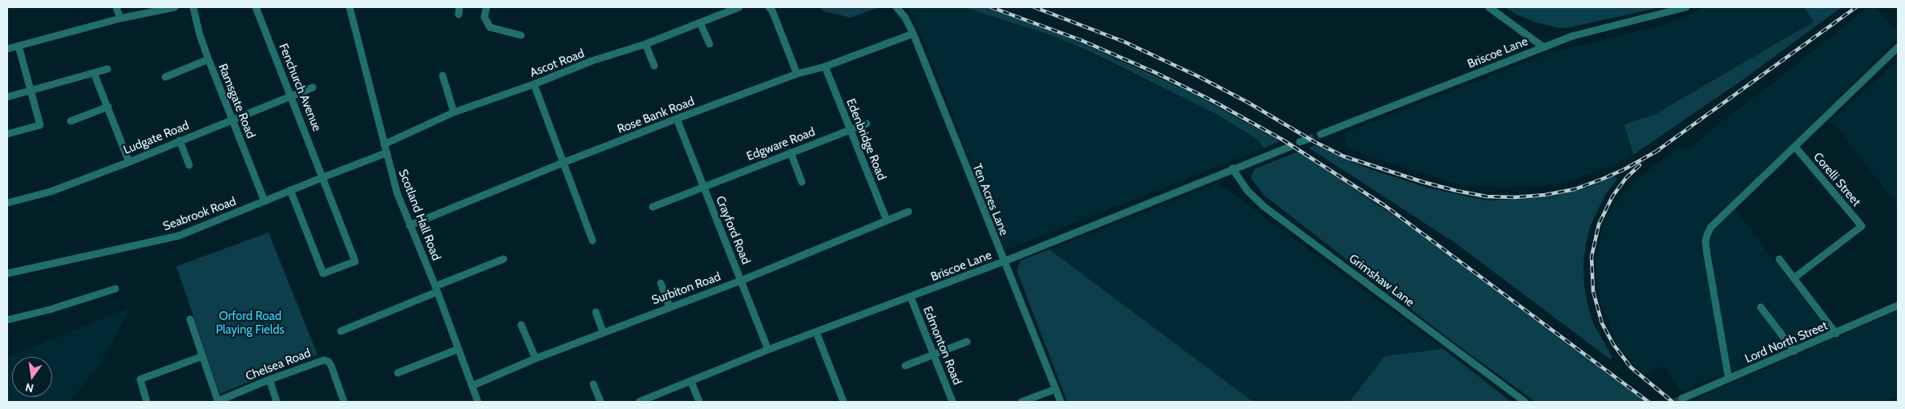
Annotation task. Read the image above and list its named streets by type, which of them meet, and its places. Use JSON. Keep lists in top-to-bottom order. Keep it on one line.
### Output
{"streets":{"street":["Briscoe Lane","Ascot Road","Fenchurch Avenue","Ramsgate Road","Rose Bank Road","Ludgate Road","Edenbridge Road","Edgware Road","Corelli Street","Ten Acres Lane","Seabrook Road","Scotland Hall Road","Crayford Road","Grimshaw Lane","Surbiton Road","Lord North Street","Edmonton Road","Chelsea Road"]},"crossings":[["Briscoe Lane","Ten Acres Lane"],["Briscoe Lane","Crayford Road"],["Briscoe Lane","Grimshaw Lane"],["Briscoe Lane","Edmonton Road"],["Ascot Road","Scotland Hall Road"],["Fenchurch Avenue","Ludgate Road"],["Fenchurch Avenue","Seabrook Road"],["Ramsgate Road","Ludgate Road"],["Ramsgate Road","Seabrook Road"],["Rose Bank Road","Edenbridge Road"],["Rose Bank Road","Ten Acres Lane"],["Rose Bank Road","Scotland Hall Road"],["Rose Bank Road","Crayford Road"],["Edenbridge Road","Edgware Road"],["Edenbridge Road","Surbiton Road"],["Edgware Road","Crayford Road"],["Seabrook Road","Scotland Hall Road"],["Scotland Hall Road","Surbiton Road"],["Crayford Road","Surbiton Road"]],"parks":["Orford Road Playing Fields"],"north":"bottom"}
